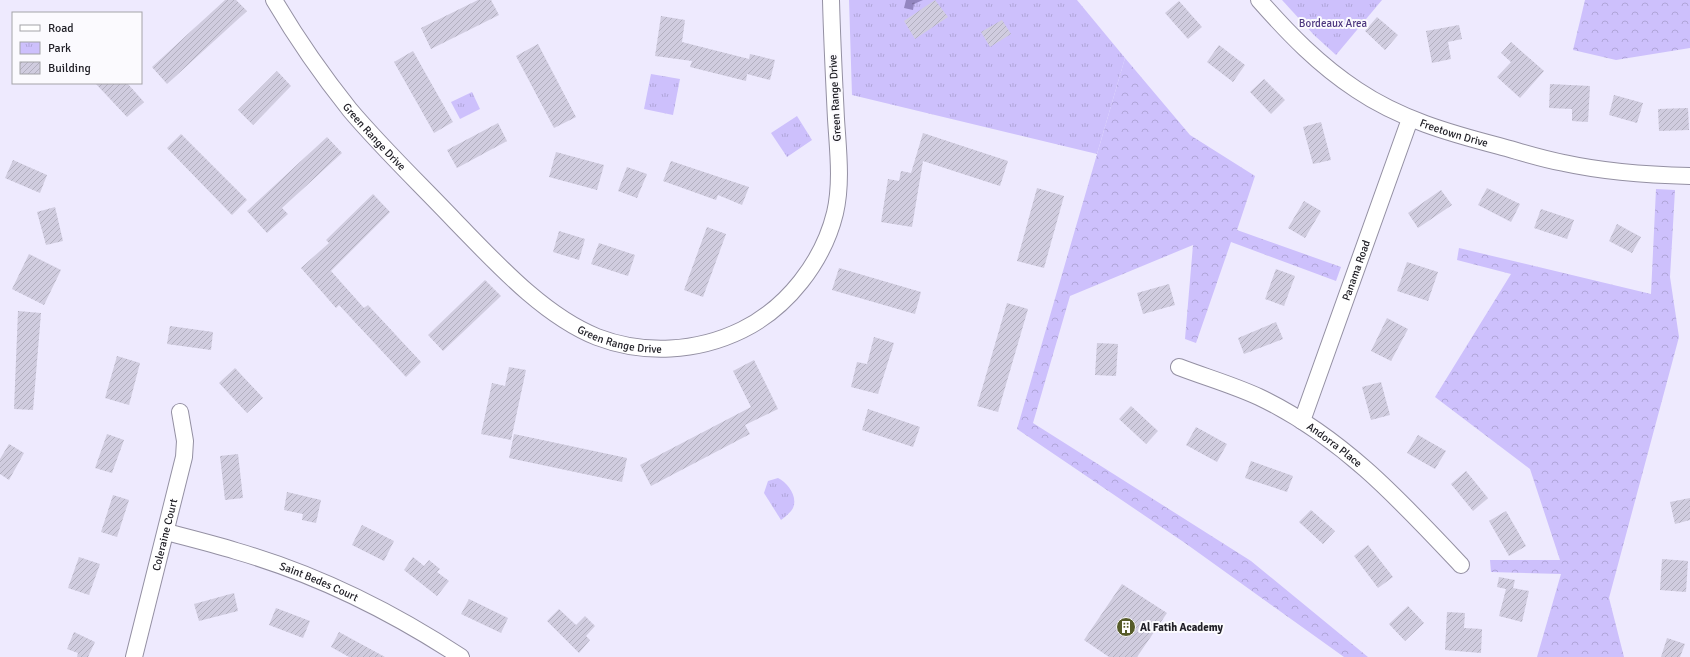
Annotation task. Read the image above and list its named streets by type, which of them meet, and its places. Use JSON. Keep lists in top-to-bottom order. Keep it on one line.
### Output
{"streets":{"street":["Green Range Drive","Freetown Drive","Panama Road","Andorra Place","Coleraine Court","Saint Bedes Court"]},"crossings":[["Freetown Drive","Panama Road"],["Panama Road","Andorra Place"],["Coleraine Court","Saint Bedes Court"]],"parks":["Bordeaux Area"],"places":{"building":["Al Fatih Academy"]},"legend":["Road","Park","Building"]}
